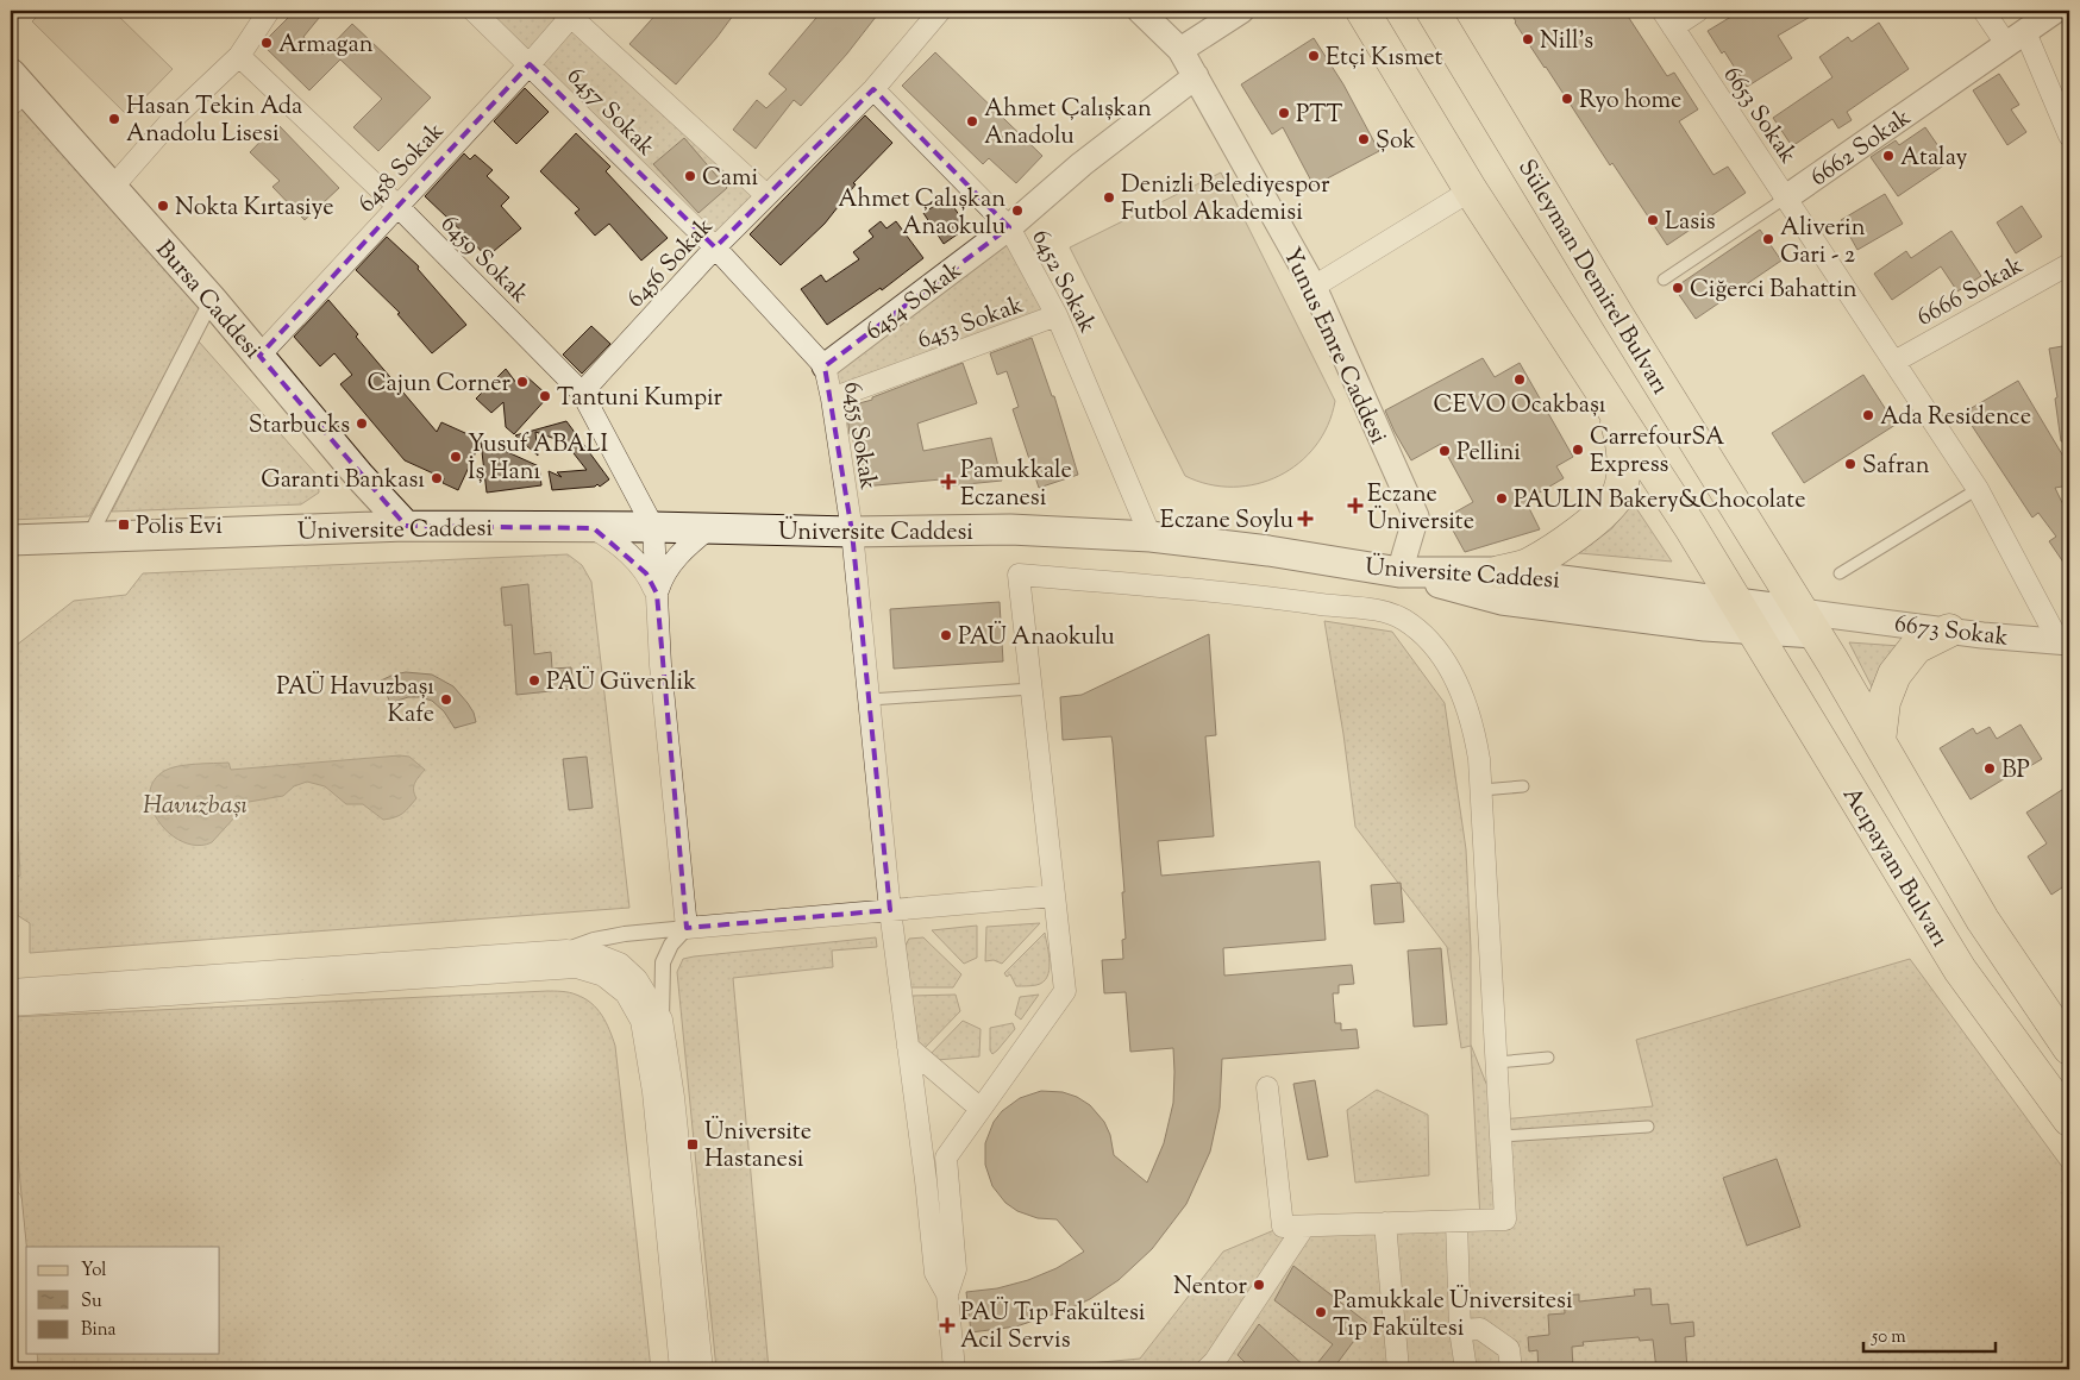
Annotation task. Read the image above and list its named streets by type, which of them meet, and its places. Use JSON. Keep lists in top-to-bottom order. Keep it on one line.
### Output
{"streets":{"main road":["Süleyman Demirel Bulvarı","Bursa Caddesi","Üniversite Caddesi","Acıpayam Bulvarı"],"street":["6457 Sokak","6653 Sokak","6662 Sokak","6458 Sokak","6459 Sokak","6456 Sokak","6452 Sokak","6666 Sokak","6454 Sokak","6453 Sokak","Yunus Emre Caddesi","6455 Sokak","6673 Sokak"]},"crossings":[["6457 Sokak","6458 Sokak"],["6457 Sokak","6456 Sokak"],["6457 Sokak","6455 Sokak"],["6653 Sokak","6662 Sokak"],["6653 Sokak","6666 Sokak"],["6653 Sokak","6673 Sokak"],["6458 Sokak","6459 Sokak"],["6458 Sokak","Bursa Caddesi"],["6459 Sokak","6456 Sokak"],["6459 Sokak","Üniversite Caddesi"],["6456 Sokak","6452 Sokak"],["6456 Sokak","6455 Sokak"],["Süleyman Demirel Bulvarı","6673 Sokak"],["Süleyman Demirel Bulvarı","Acıpayam Bulvarı"],["6452 Sokak","6454 Sokak"],["6452 Sokak","6453 Sokak"],["6452 Sokak","Üniversite Caddesi"],["Bursa Caddesi","Üniversite Caddesi"],["6454 Sokak","Yunus Emre Caddesi"],["6454 Sokak","6455 Sokak"],["6453 Sokak","6455 Sokak"],["Yunus Emre Caddesi","Üniversite Caddesi"],["6455 Sokak","Üniversite Caddesi"],["Üniversite Caddesi","Acıpayam Bulvarı"]],"water":["Havuzbaşı"],"places":{"other":["Nill’s","Armagan","Etçi Kısmet","Ryo home","PTT","Hasan Tekin Ada Anadolu Lisesi","Ahmet Çalışkan Anadolu","Şok","Atalay","Cami","Denizli Belediyespor Futbol Akademisi","Nokta Kırtasiye","Ahmet Çalışkan Anaokulu","Lasis","Aliverin Gari - 2","Ciğerci Bahattin","CEVO Ocakbaşı","Cajun Corner","Tantuni Kumpir","Ada Residence","Starbucks","CarrefourSA Express","Pellini","Yusuf ABALI İş Hanı","Safran","Garanti Bankası","PAULIN Bakery&Chocolate","PAÜ Anaokulu","PAÜ Güvenlik","PAÜ Havuzbaşı Kafe","BP","Nentor","Pamukkale Üniversitesi Tıp Fakültesi"],"health":["Pamukkale Eczanesi","Eczane Üniversite","Eczane Soylu","PAÜ Tıp Fakültesi Acil Servis"],"transit":["Polis Evi","Üniversite Hastanesi"]},"legend":["Yol","Su","Bina"],"scale_bar":"50 m"}
